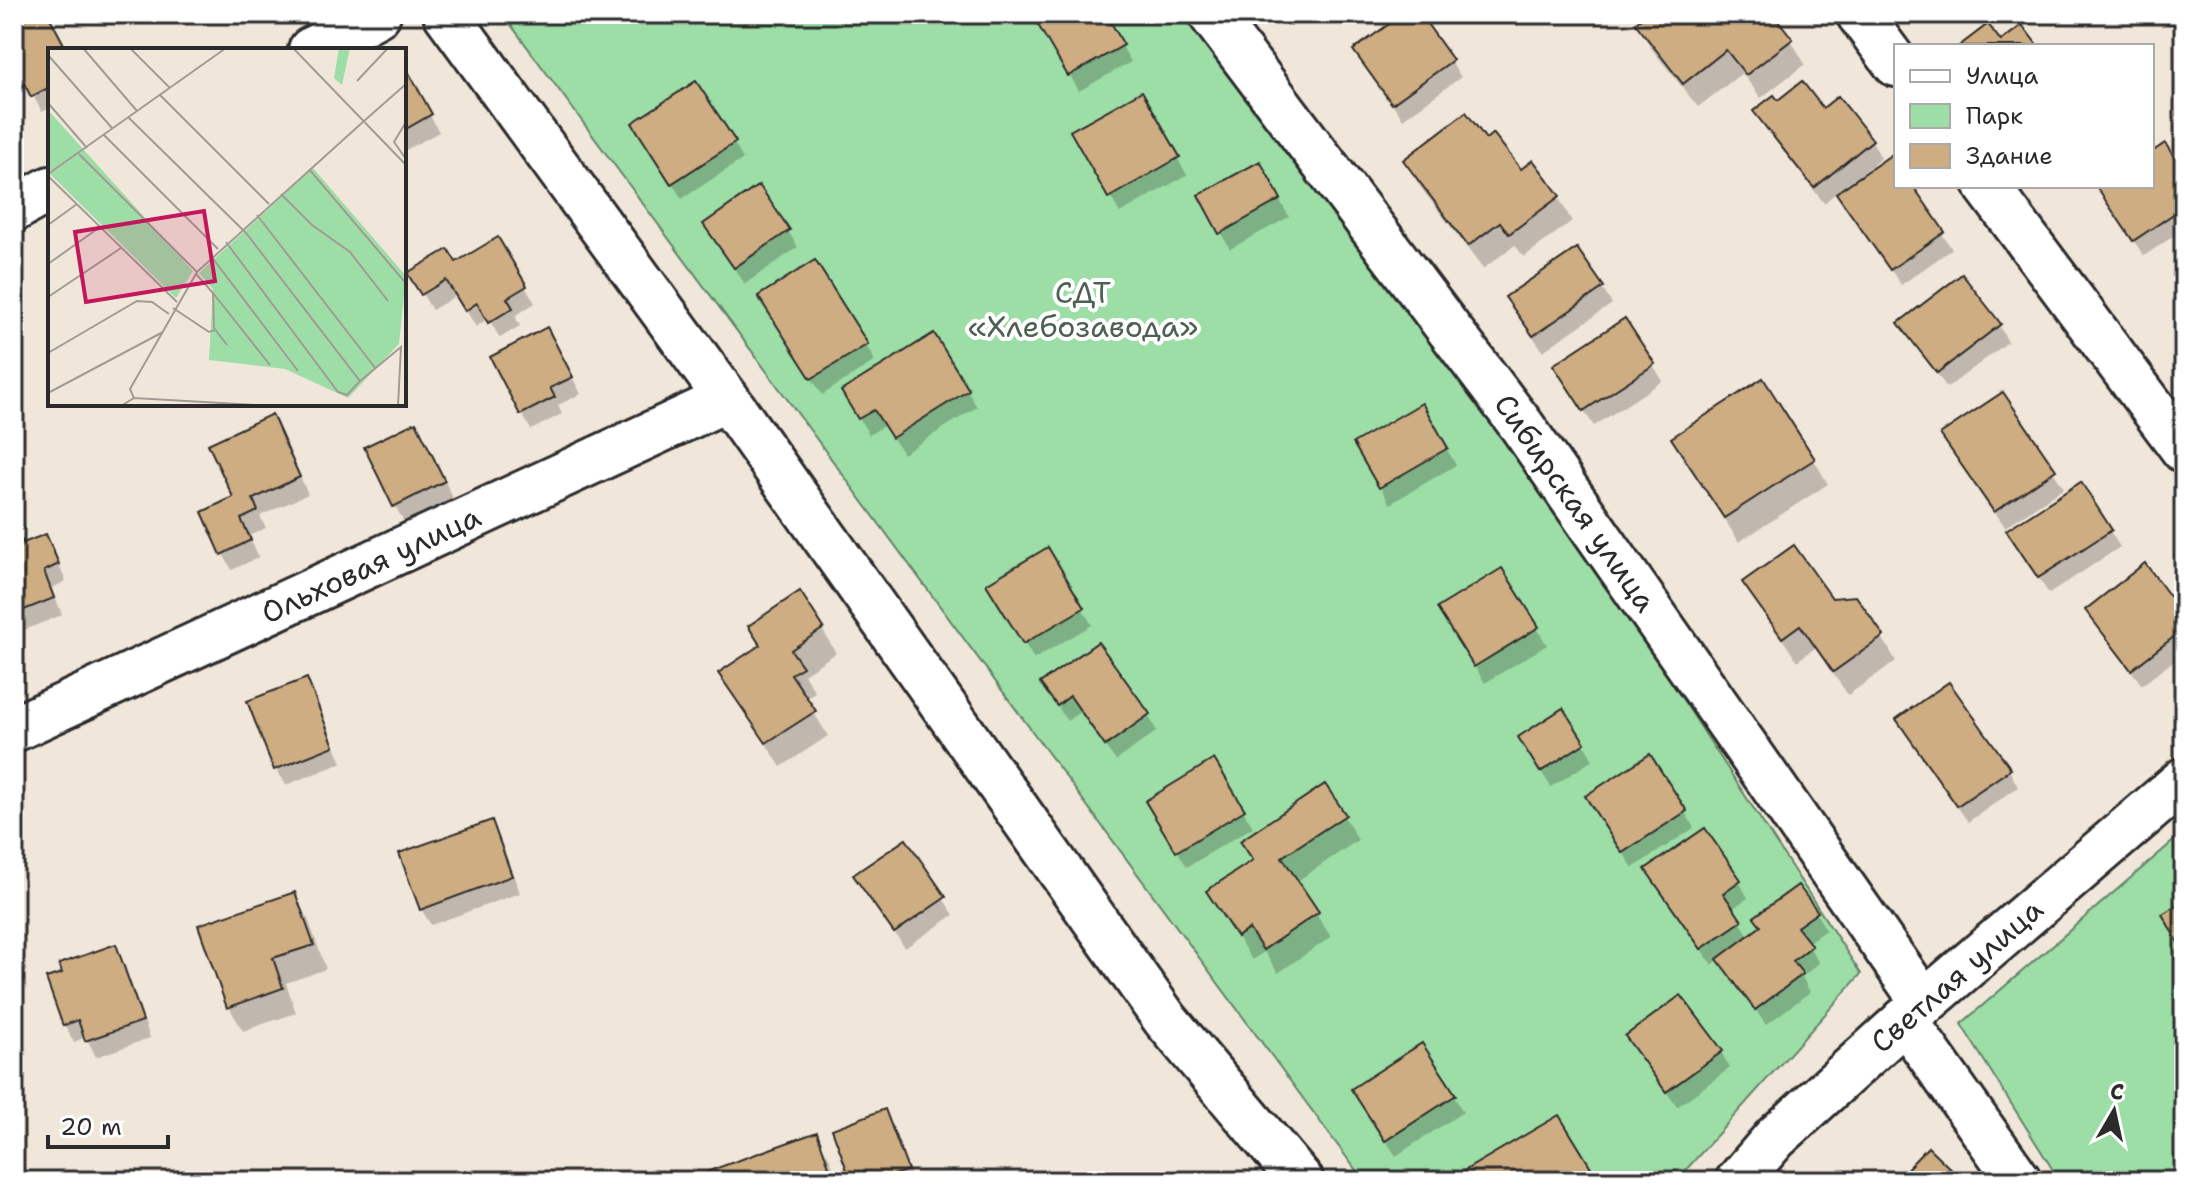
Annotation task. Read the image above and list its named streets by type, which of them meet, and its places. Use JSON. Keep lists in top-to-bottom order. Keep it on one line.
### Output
{"streets":{"street":["Сибирская улица","Ольховая улица","Светлая улица"]},"crossings":[["Сибирская улица","Светлая улица"]],"parks":["СДТ «Хлебозавода»"],"legend":["Улица","Парк","Здание"],"scale_bar":"20 m","north":"top"}
